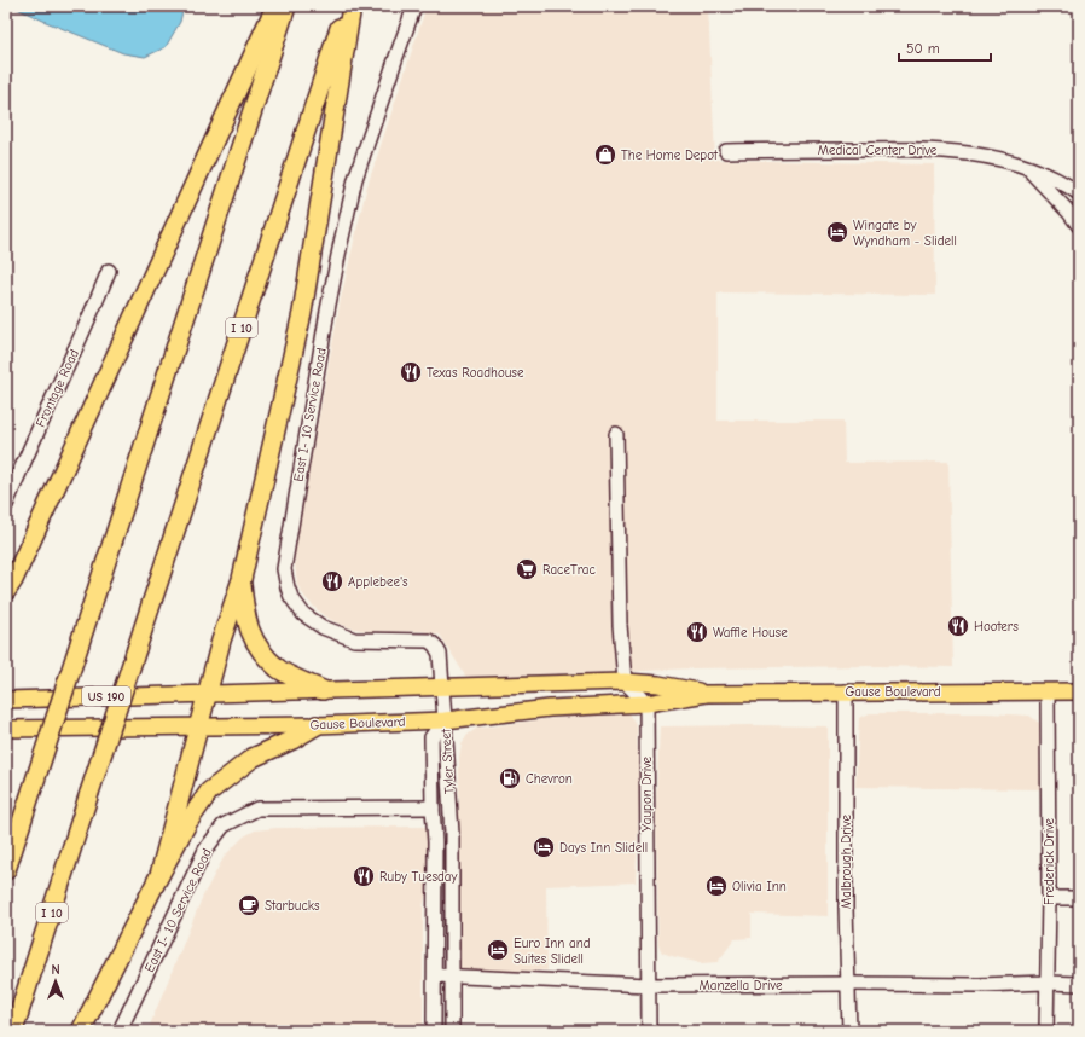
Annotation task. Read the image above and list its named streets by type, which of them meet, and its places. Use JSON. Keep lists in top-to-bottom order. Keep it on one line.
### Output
{"streets":{"highway":["I 10"],"main road":["Gause Boulevard","US 190"],"street":["Medical Center Drive","Frontage Road","East I- 10 Service Road","Tyler Street","Yaupon Drive","Malbrough Drive","Frederick Drive","Manzella Drive"]},"crossings":[["East I- 10 Service Road","Gause Boulevard"],["East I- 10 Service Road","Tyler Street"],["Gause Boulevard","Tyler Street"],["Gause Boulevard","Yaupon Drive"],["Gause Boulevard","Malbrough Drive"],["Gause Boulevard","Frederick Drive"],["Tyler Street","Manzella Drive"],["Yaupon Drive","Manzella Drive"],["Malbrough Drive","Manzella Drive"],["Frederick Drive","Manzella Drive"]],"places":{"shop":["The Home Depot"],"hotel":["Wingate by Wyndham - Slidell","Days Inn Slidell","Olivia Inn","Euro Inn and Suites Slidell"],"restaurant":["Texas Roadhouse","Applebee's","Hooters","Waffle House","Ruby Tuesday"],"supermarket":["RaceTrac"],"fuel station":["Chevron"],"cafe":["Starbucks"]},"scale_bar":"50 m","north":"top"}
